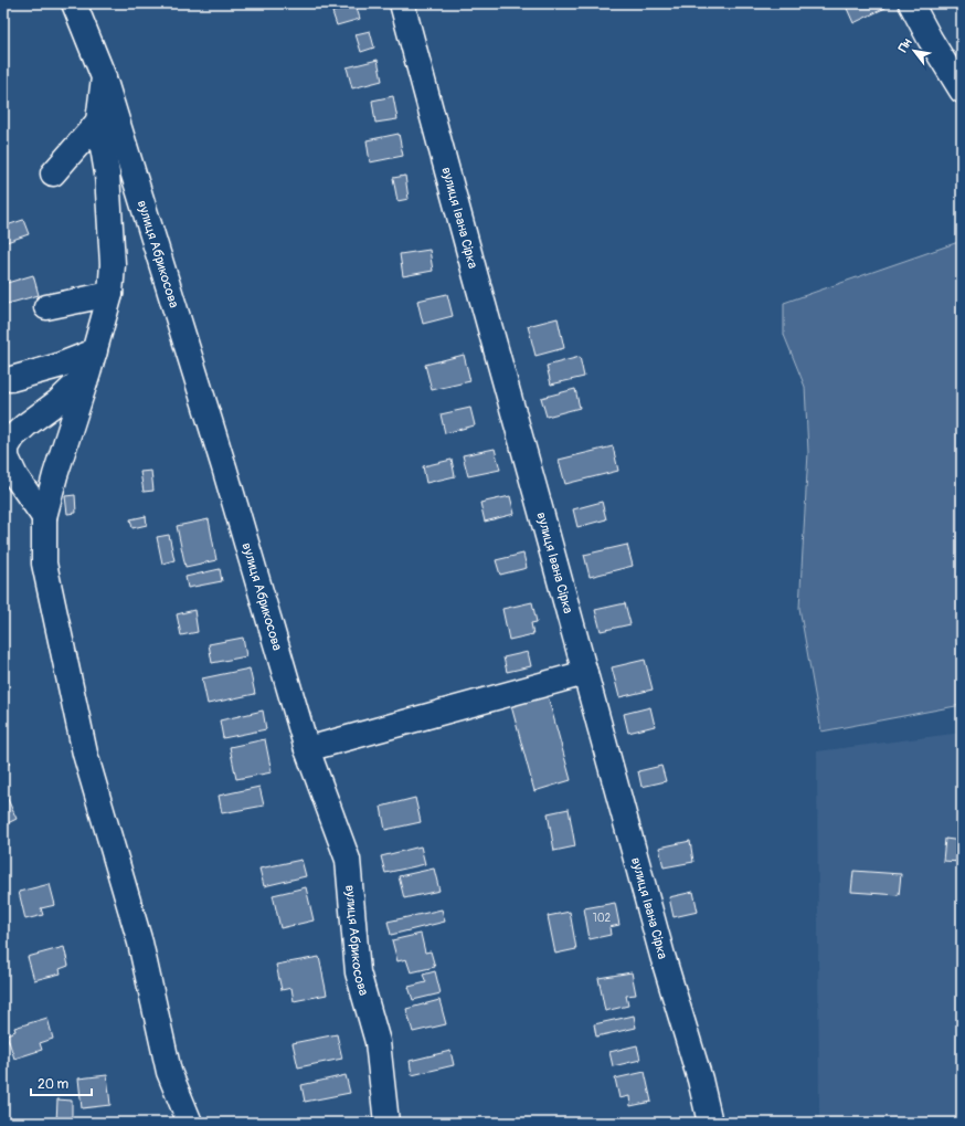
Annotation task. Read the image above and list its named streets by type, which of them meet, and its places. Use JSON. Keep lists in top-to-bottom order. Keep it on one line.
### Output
{"streets":{"street":["вулиця Івана Сірка","вулиця Абрикосова"]},"house_numbers":["102"],"scale_bar":"20 m","north":"top left"}
